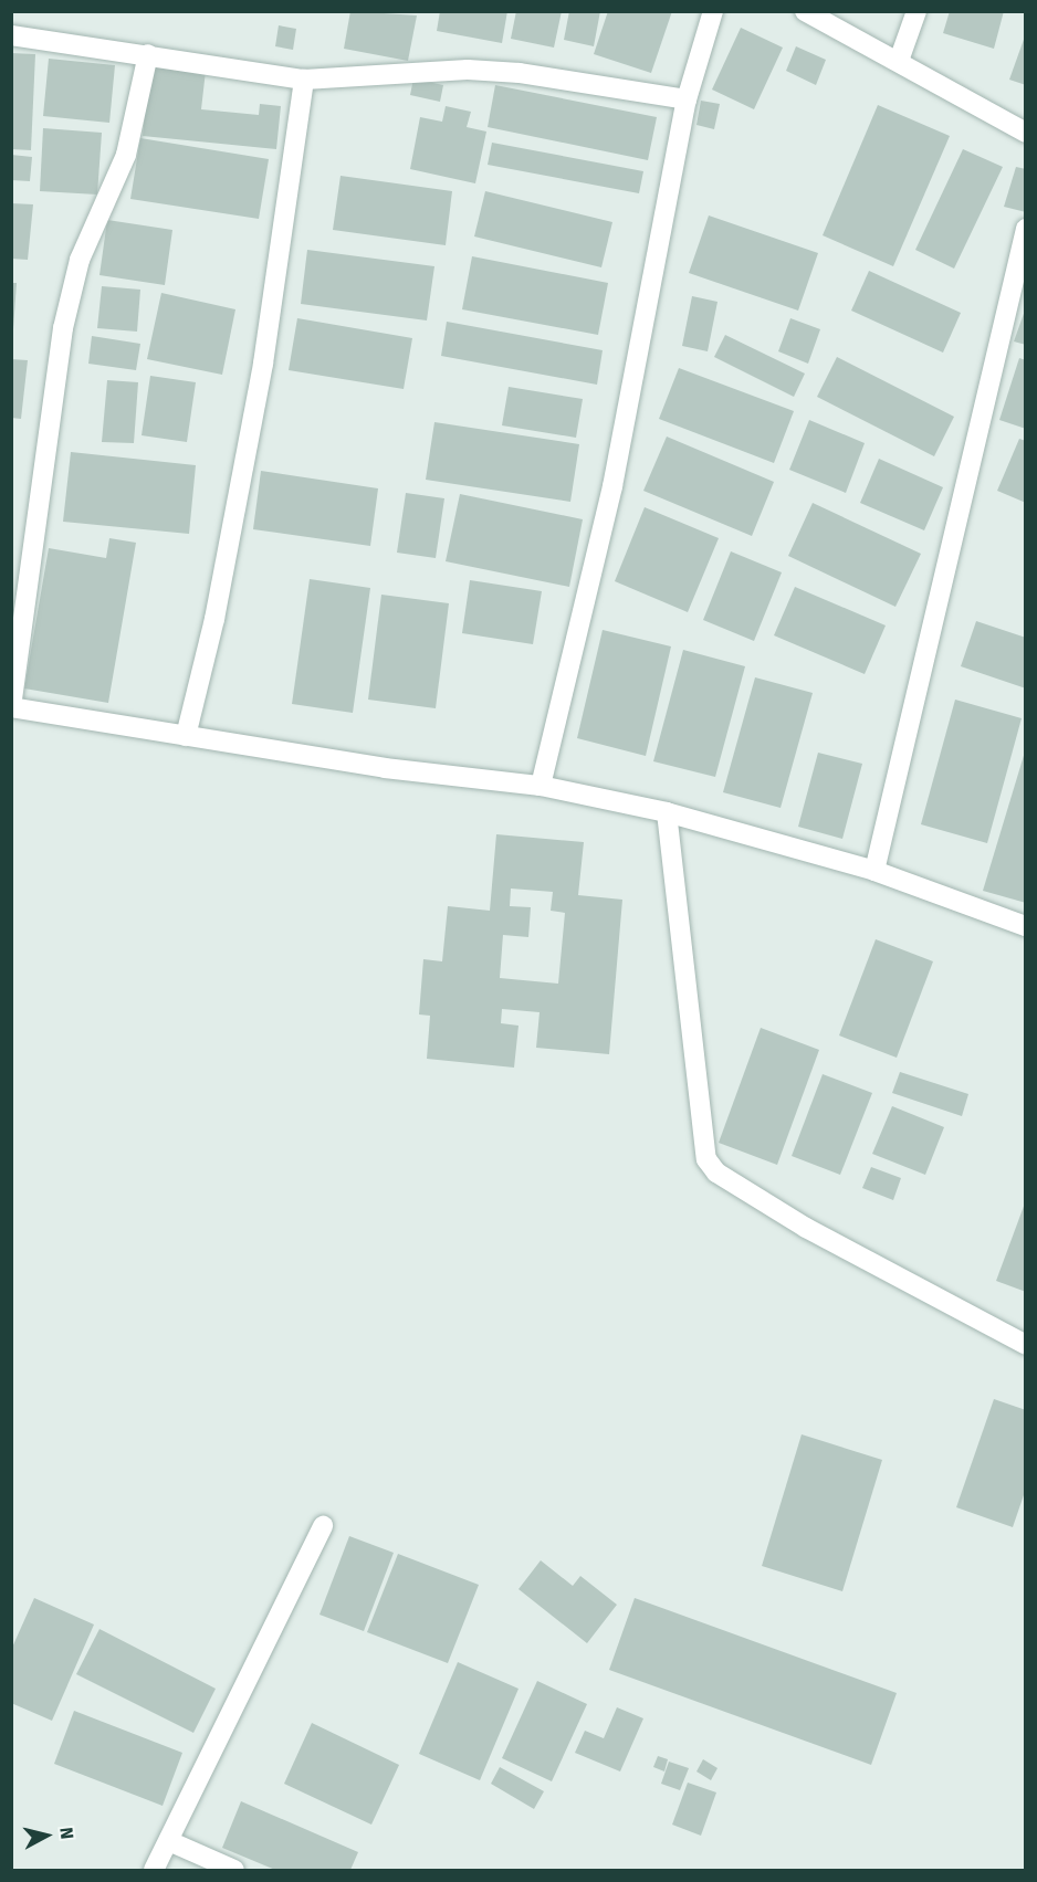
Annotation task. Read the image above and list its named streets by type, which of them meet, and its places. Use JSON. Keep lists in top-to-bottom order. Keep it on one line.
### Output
{"north":"right"}
